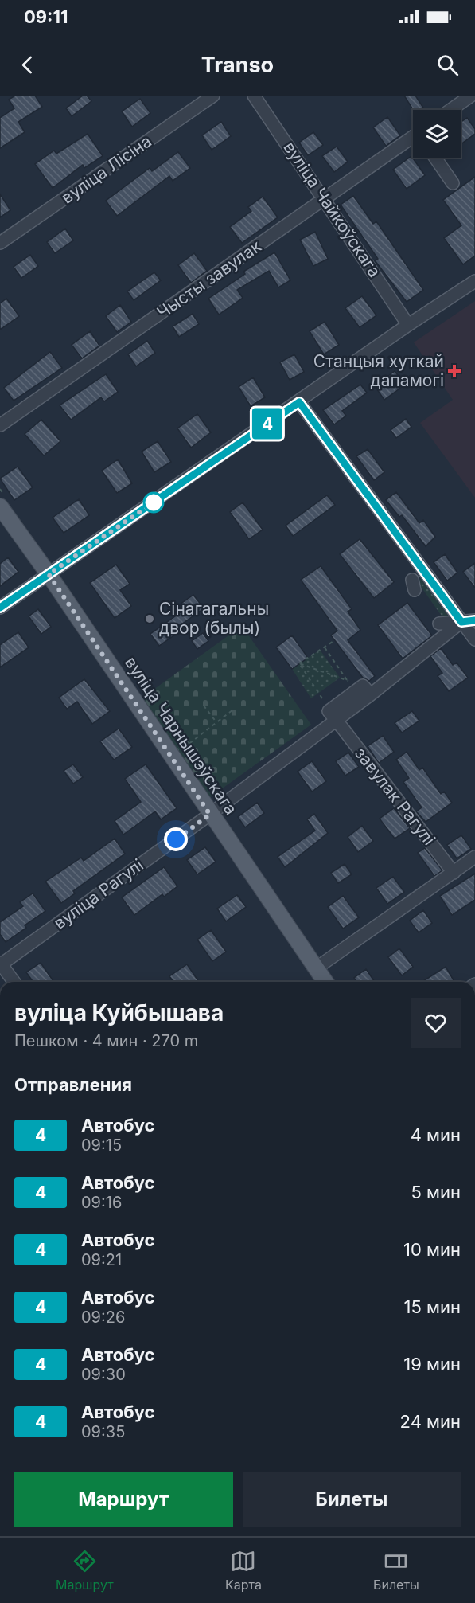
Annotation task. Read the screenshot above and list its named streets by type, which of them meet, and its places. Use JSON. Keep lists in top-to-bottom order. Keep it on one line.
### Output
{"streets":{"main road":["вуліца Чарнышэўскага"],"street":["вуліца Лісіна","вуліца Чайкоўскага","Чысты завулак","завулак Рагулі","вуліца Рагулі"]},"crossings":[["вуліца Чайкоўскага","Чысты завулак"],["вуліца Чарнышэўскага","вуліца Рагулі"],["завулак Рагулі","вуліца Рагулі"]],"places":{"health":["Станцыя хуткай дапамогі"],"other":["Сінагагальны двор (былы)"]},"lines":["bus line 4"],"page":{"status":"09:11","header":"Transo","on_map":"4","heading":[["вуліца Куйбышава","Пешком · 4 мин · 270 m"],"Отправления"],"list":[{"mark":"4","name":"Автобус","note":"09:15","value":"4 мин"},{"mark":"4","name":"Автобус","note":"09:16","value":"5 мин"},{"mark":"4","name":"Автобус","note":"09:21","value":"10 мин"},{"mark":"4","name":"Автобус","note":"09:26","value":"15 мин"},{"mark":"4","name":"Автобус","note":"09:30","value":"19 мин"},{"mark":"4","name":"Автобус","note":"09:35","value":"24 мин"}],"buttons":["Маршрут","Билеты"],"tabs":["Маршрут","Карта","Билеты"]}}
